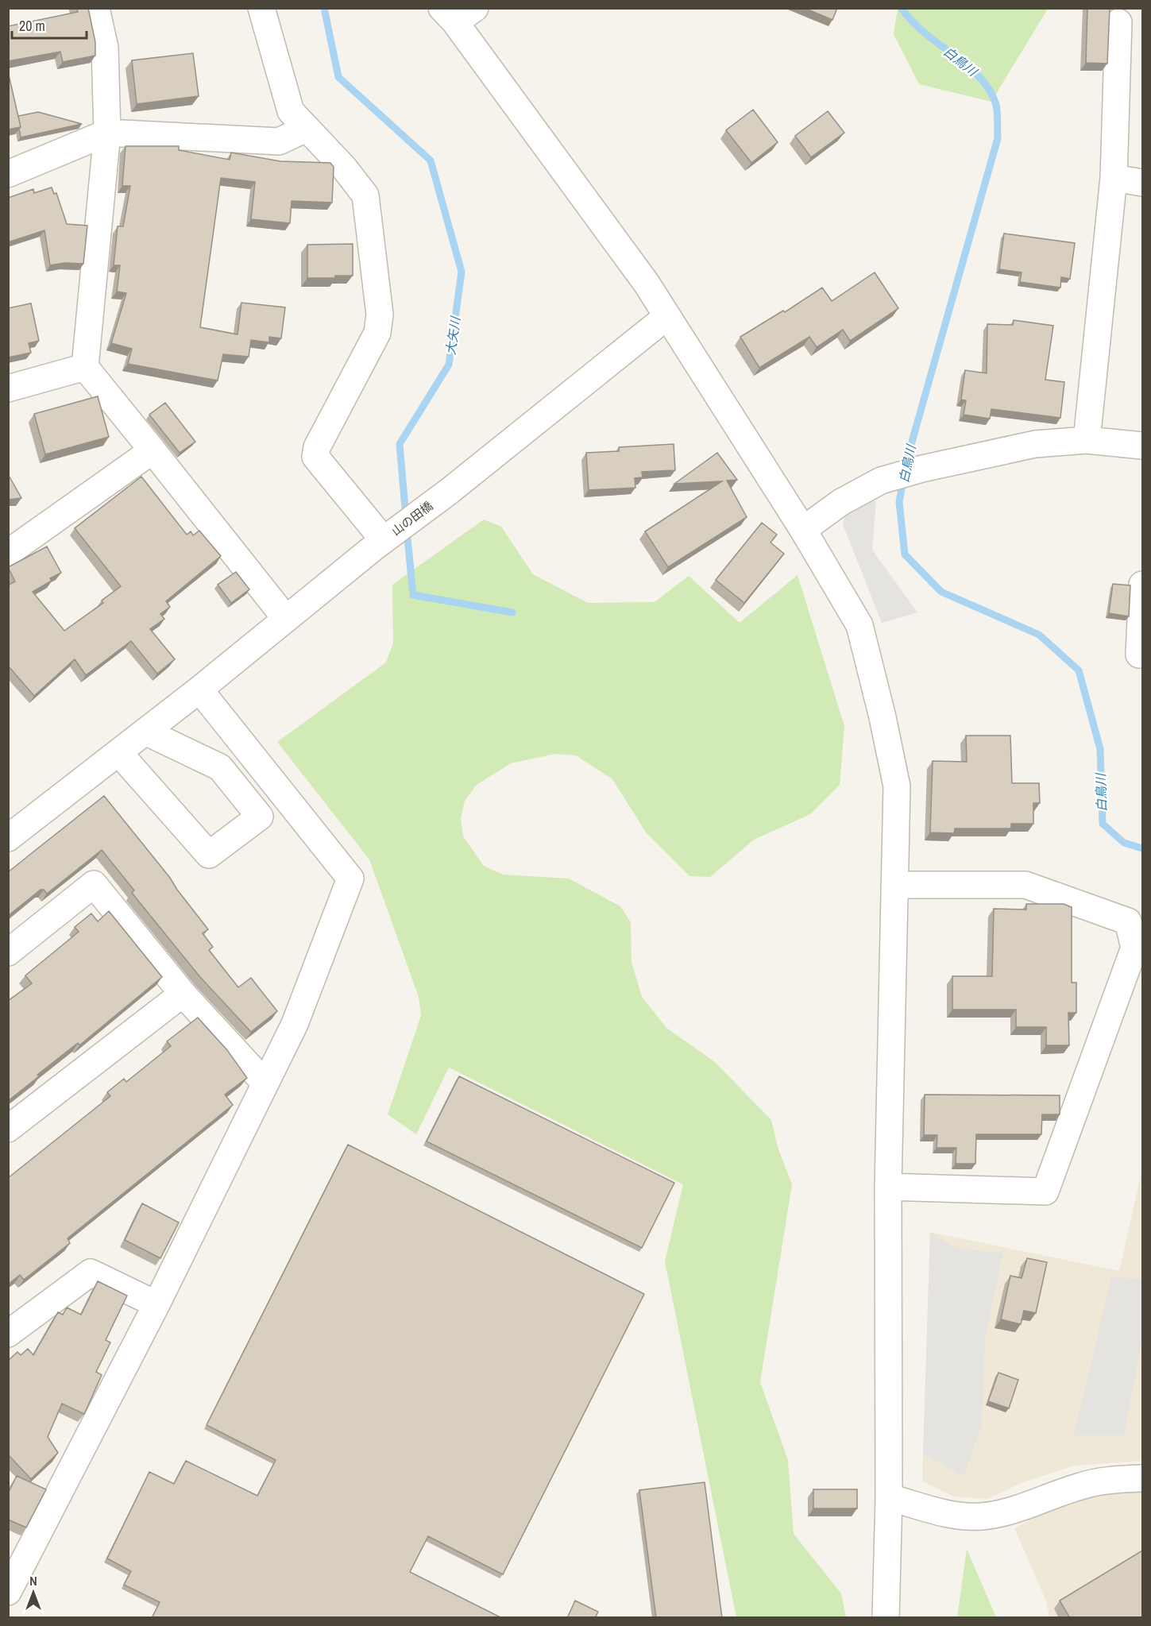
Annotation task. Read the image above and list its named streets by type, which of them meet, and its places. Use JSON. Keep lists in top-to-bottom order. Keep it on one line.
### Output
{"streets":{"street":["山の田橋"]},"water":["白鳥川","大矢川"],"scale_bar":"20 m","north":"top"}
